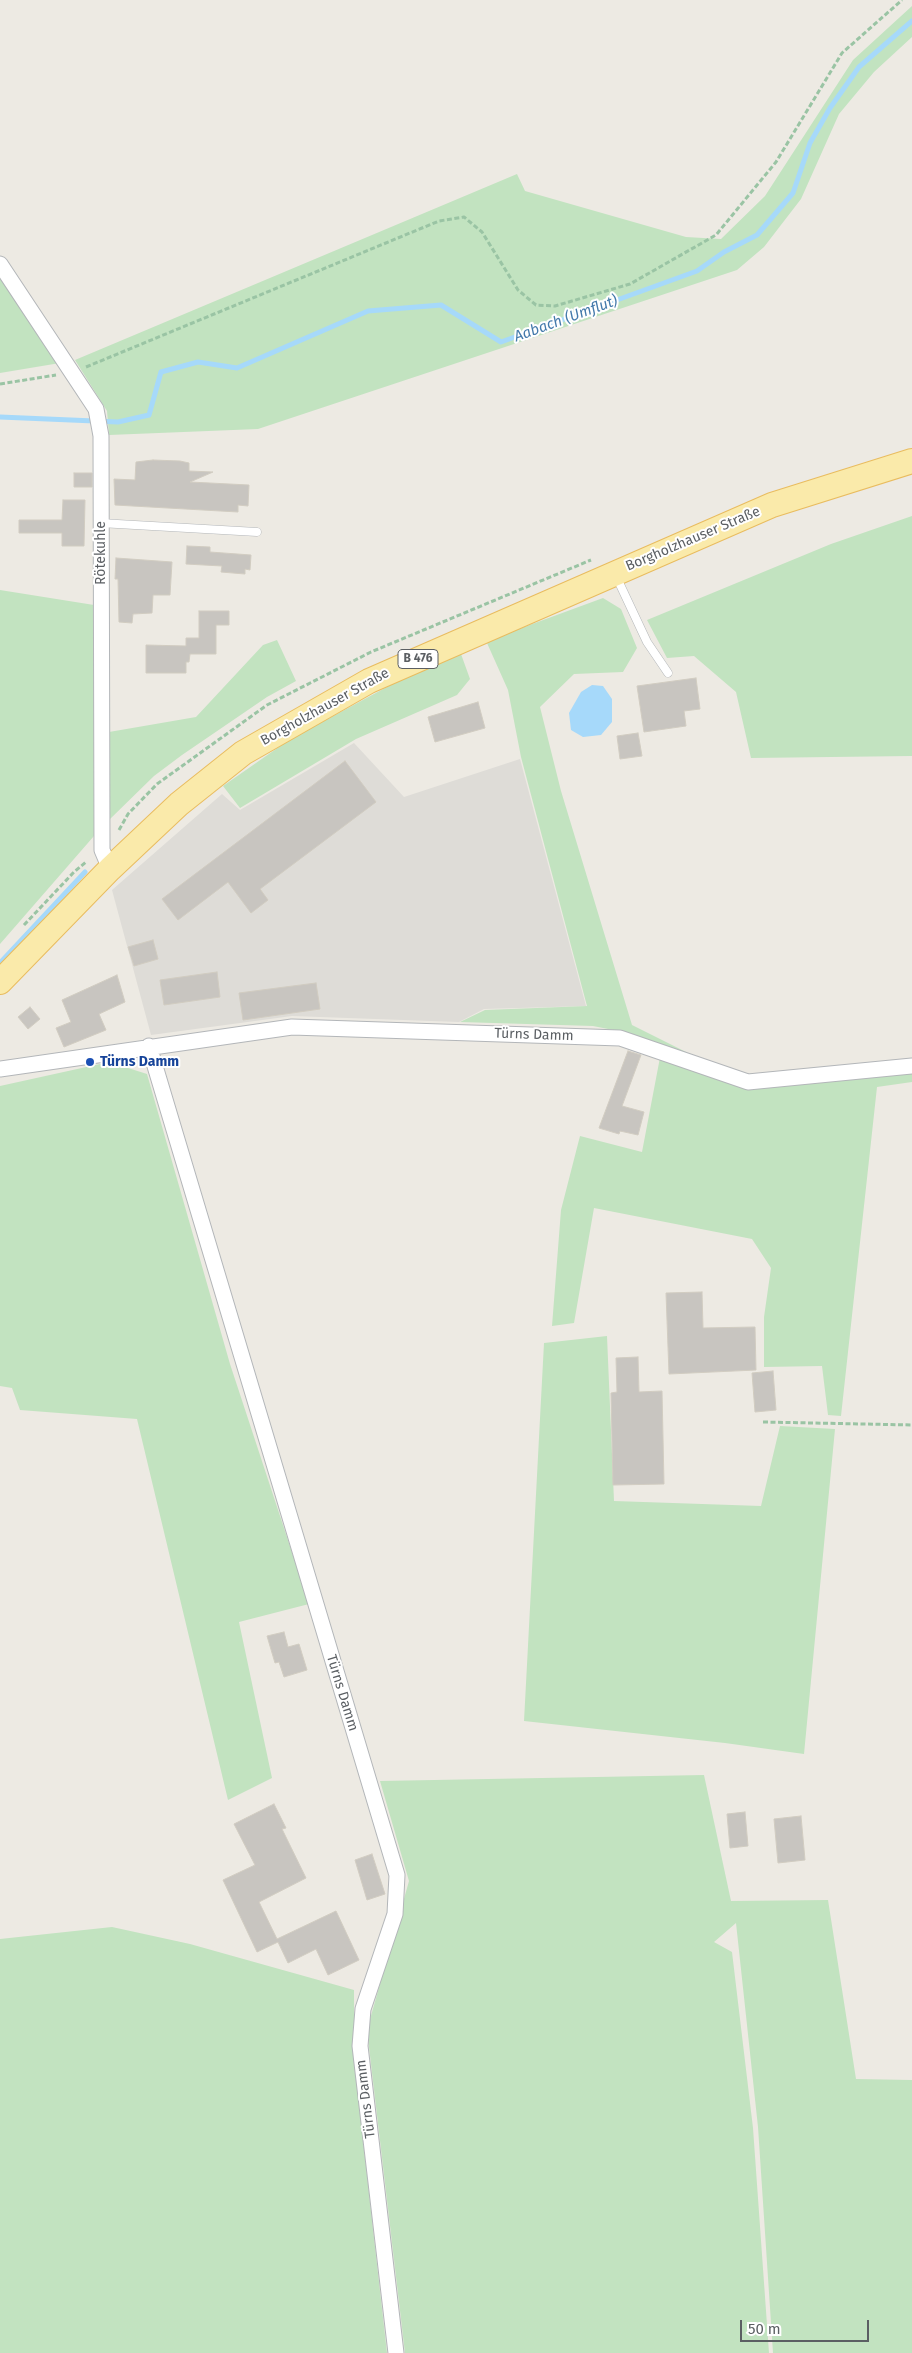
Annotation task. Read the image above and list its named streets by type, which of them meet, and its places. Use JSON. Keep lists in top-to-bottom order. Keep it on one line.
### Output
{"streets":{"main road":["Borgholzhauser Straße","B 476"],"street":["Rötekuhle","Türns Damm"]},"crossings":[["Borgholzhauser Straße","Rötekuhle"]],"water":["Aabach (Umflut)"],"places":["Türns Damm"],"scale_bar":"50 m"}
